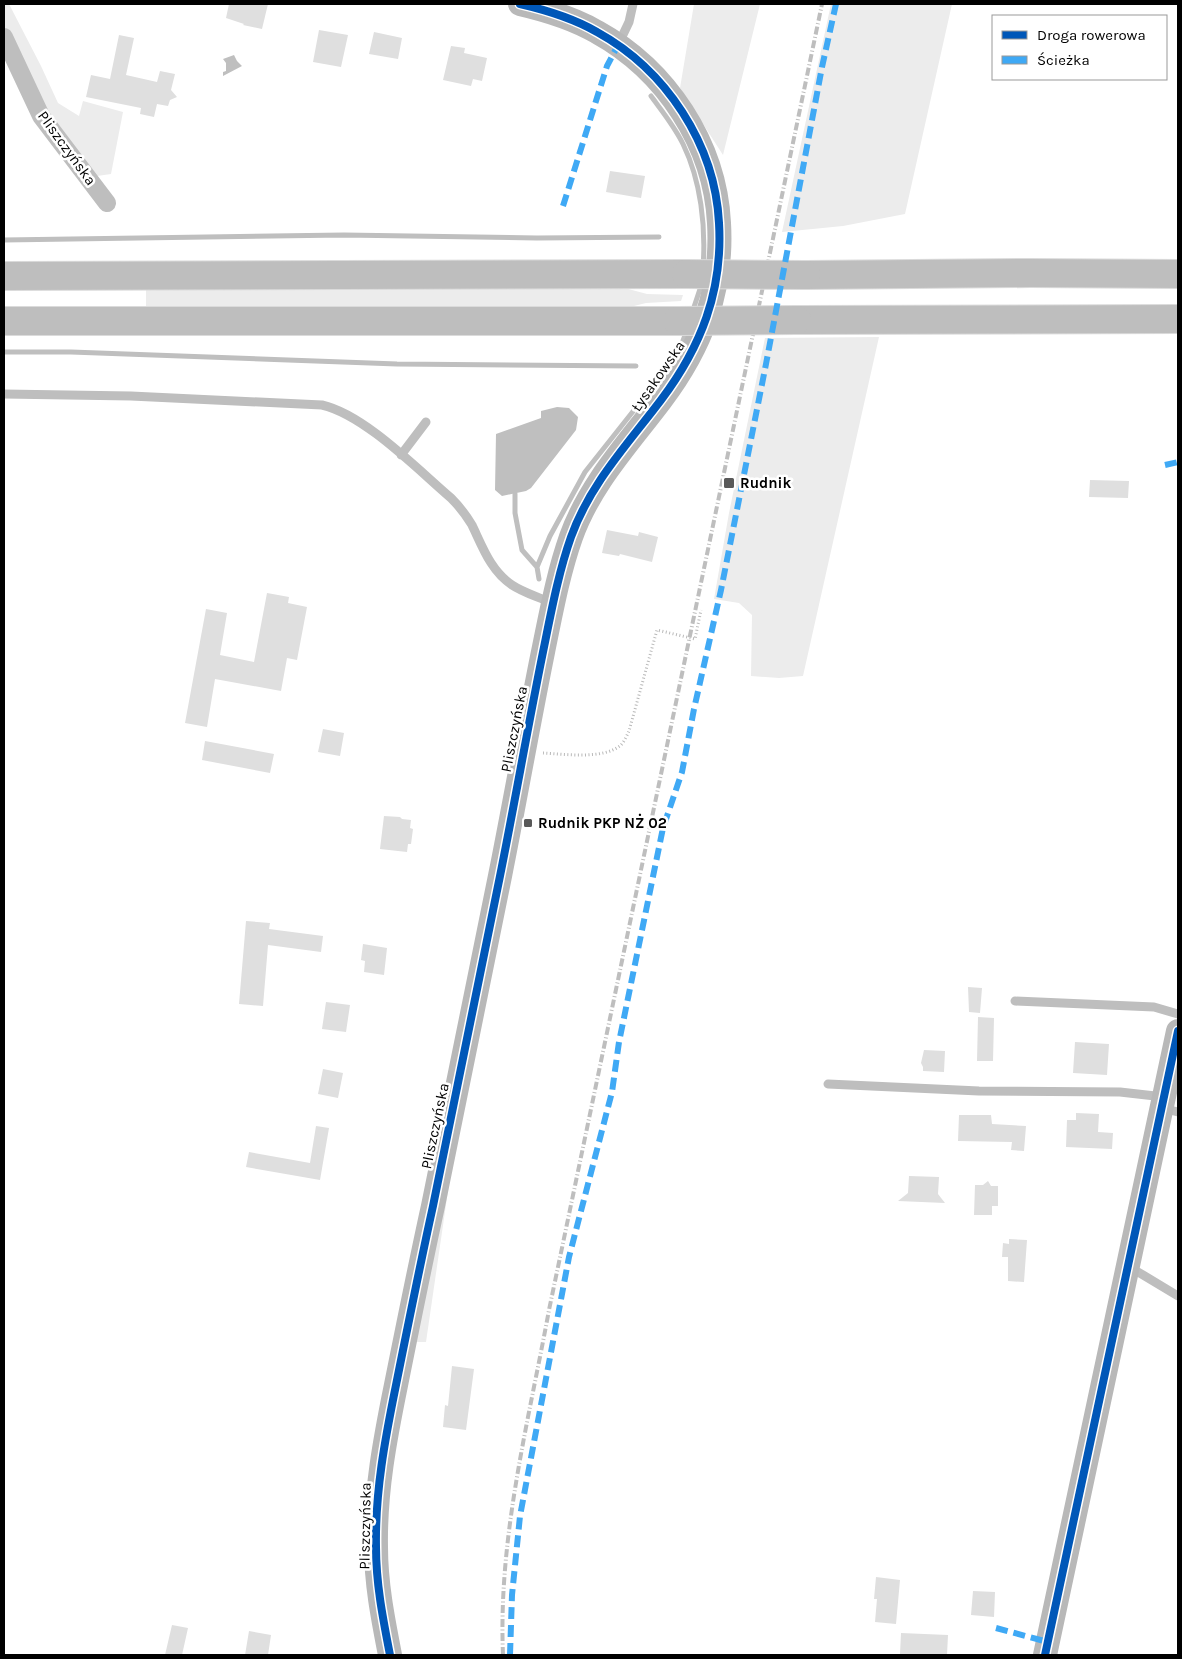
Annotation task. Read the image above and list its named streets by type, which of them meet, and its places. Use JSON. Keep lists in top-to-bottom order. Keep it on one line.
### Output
{"streets":{"street":["Pliszczyńska","Łysakowska"]},"crossings":[["Pliszczyńska","Łysakowska"]],"places":{"transit":["Rudnik","Rudnik PKP NŻ 02"]},"legend":["Droga rowerowa","Ścieżka"]}
